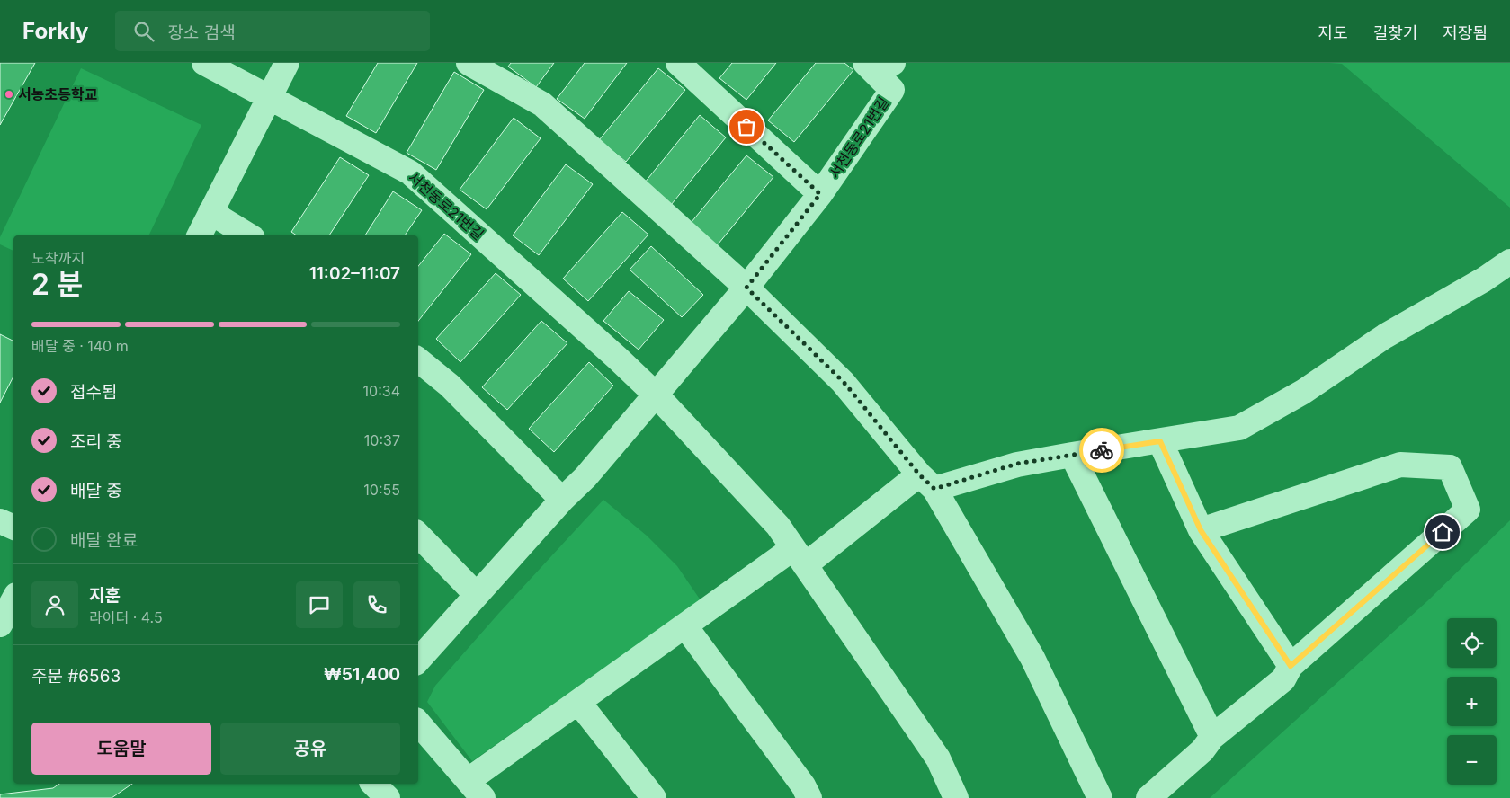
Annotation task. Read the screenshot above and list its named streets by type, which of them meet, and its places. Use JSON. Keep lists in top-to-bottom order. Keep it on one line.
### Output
{"streets":{"street":["서천동로21번길"]},"places":["서농초등학교"],"page":{"header":"Forkly","search":"장소 검색","nav":["지도","길찾기","저장됨"],"heading":["2 분","도착까지","11:02–11:07"],"panel":["지훈","라이더 · 4.5","주문 #6563","₩51,400"],"bar":"배달 중 · 140 m","list":[["접수됨","10:34"],["조리 중","10:37"],["배달 중","10:55"],"배달 완료"],"map_buttons":["+","−"],"buttons":["도움말","공유"]}}
